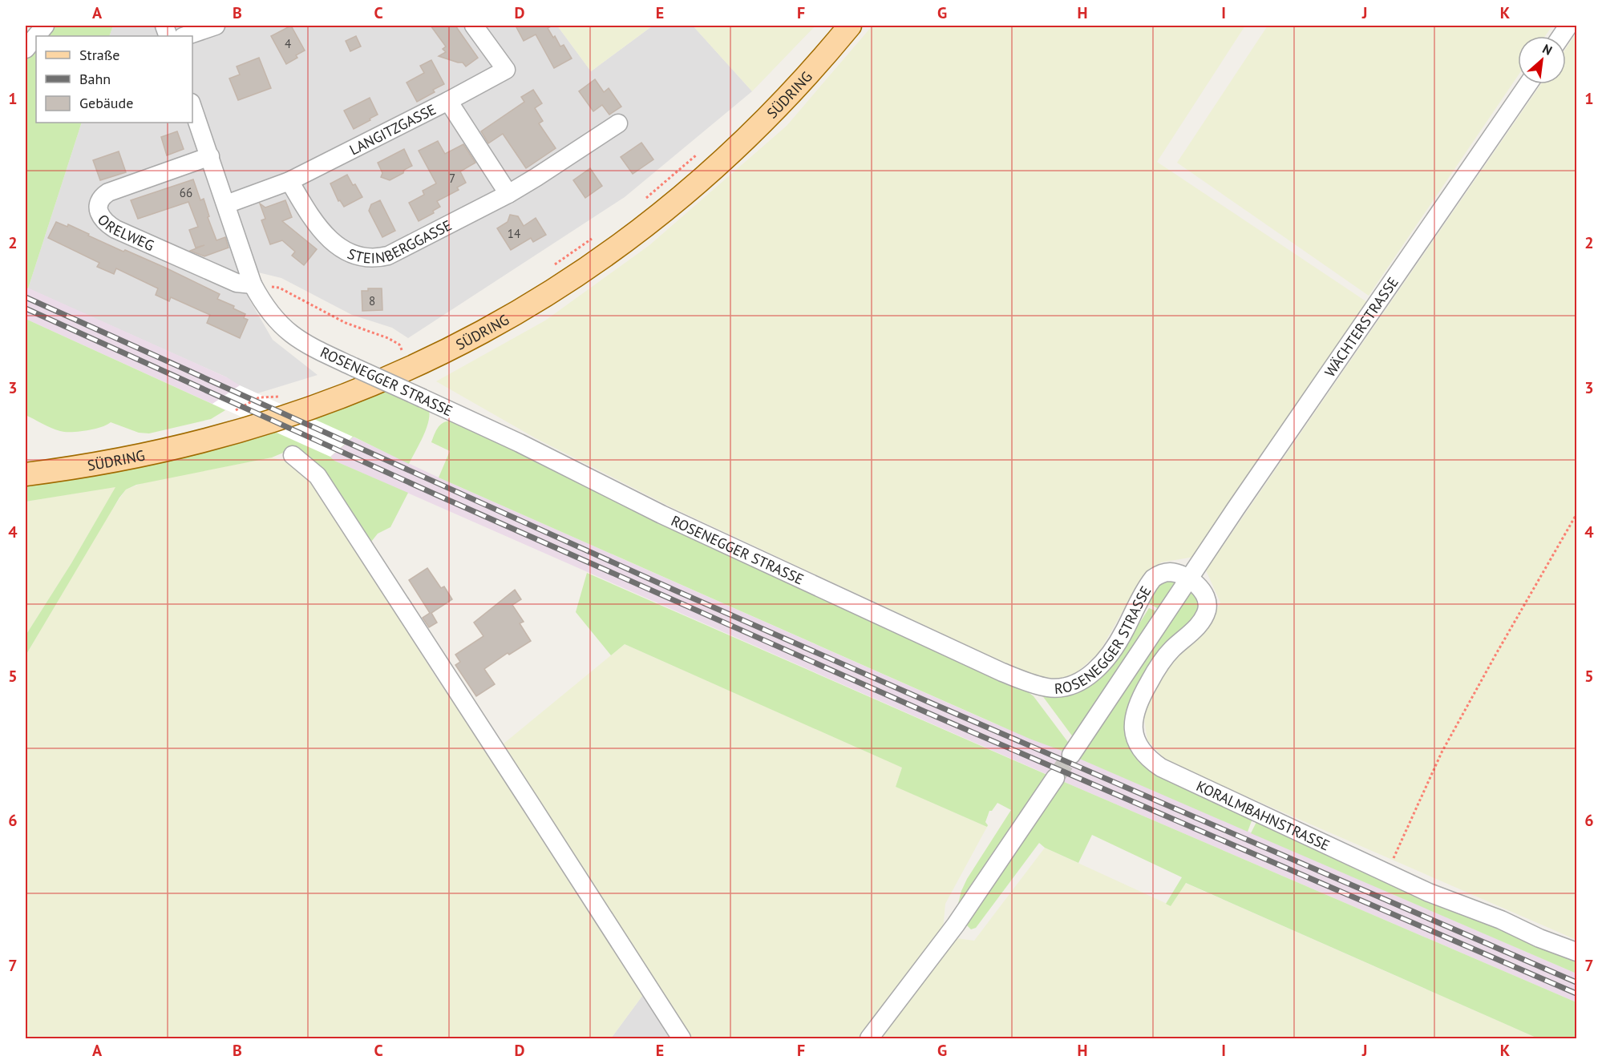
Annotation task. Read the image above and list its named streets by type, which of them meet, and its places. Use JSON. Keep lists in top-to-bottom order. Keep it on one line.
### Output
{"streets":{"main road":["SÜDRING"],"street":["LANGITZGASSE","ORELWEG","STEINBERGGASSE","WÄCHTERSTRASSE","ROSENEGGER STRASSE","KORALMBAHNSTRASSE"]},"crossings":[["LANGITZGASSE","STEINBERGGASSE"],["LANGITZGASSE","ROSENEGGER STRASSE"],["ORELWEG","ROSENEGGER STRASSE"],["WÄCHTERSTRASSE","ROSENEGGER STRASSE"],["WÄCHTERSTRASSE","KORALMBAHNSTRASSE"],["ROSENEGGER STRASSE","KORALMBAHNSTRASSE"]],"house_numbers":["4","7","66","14","8"],"legend":["Straße","Bahn","Gebäude"],"north":"top right","grid":{"columns":["A","B","C","D","E","F","G","H","I","J","K"],"rows":["1","2","3","4","5","6","7"]}}
